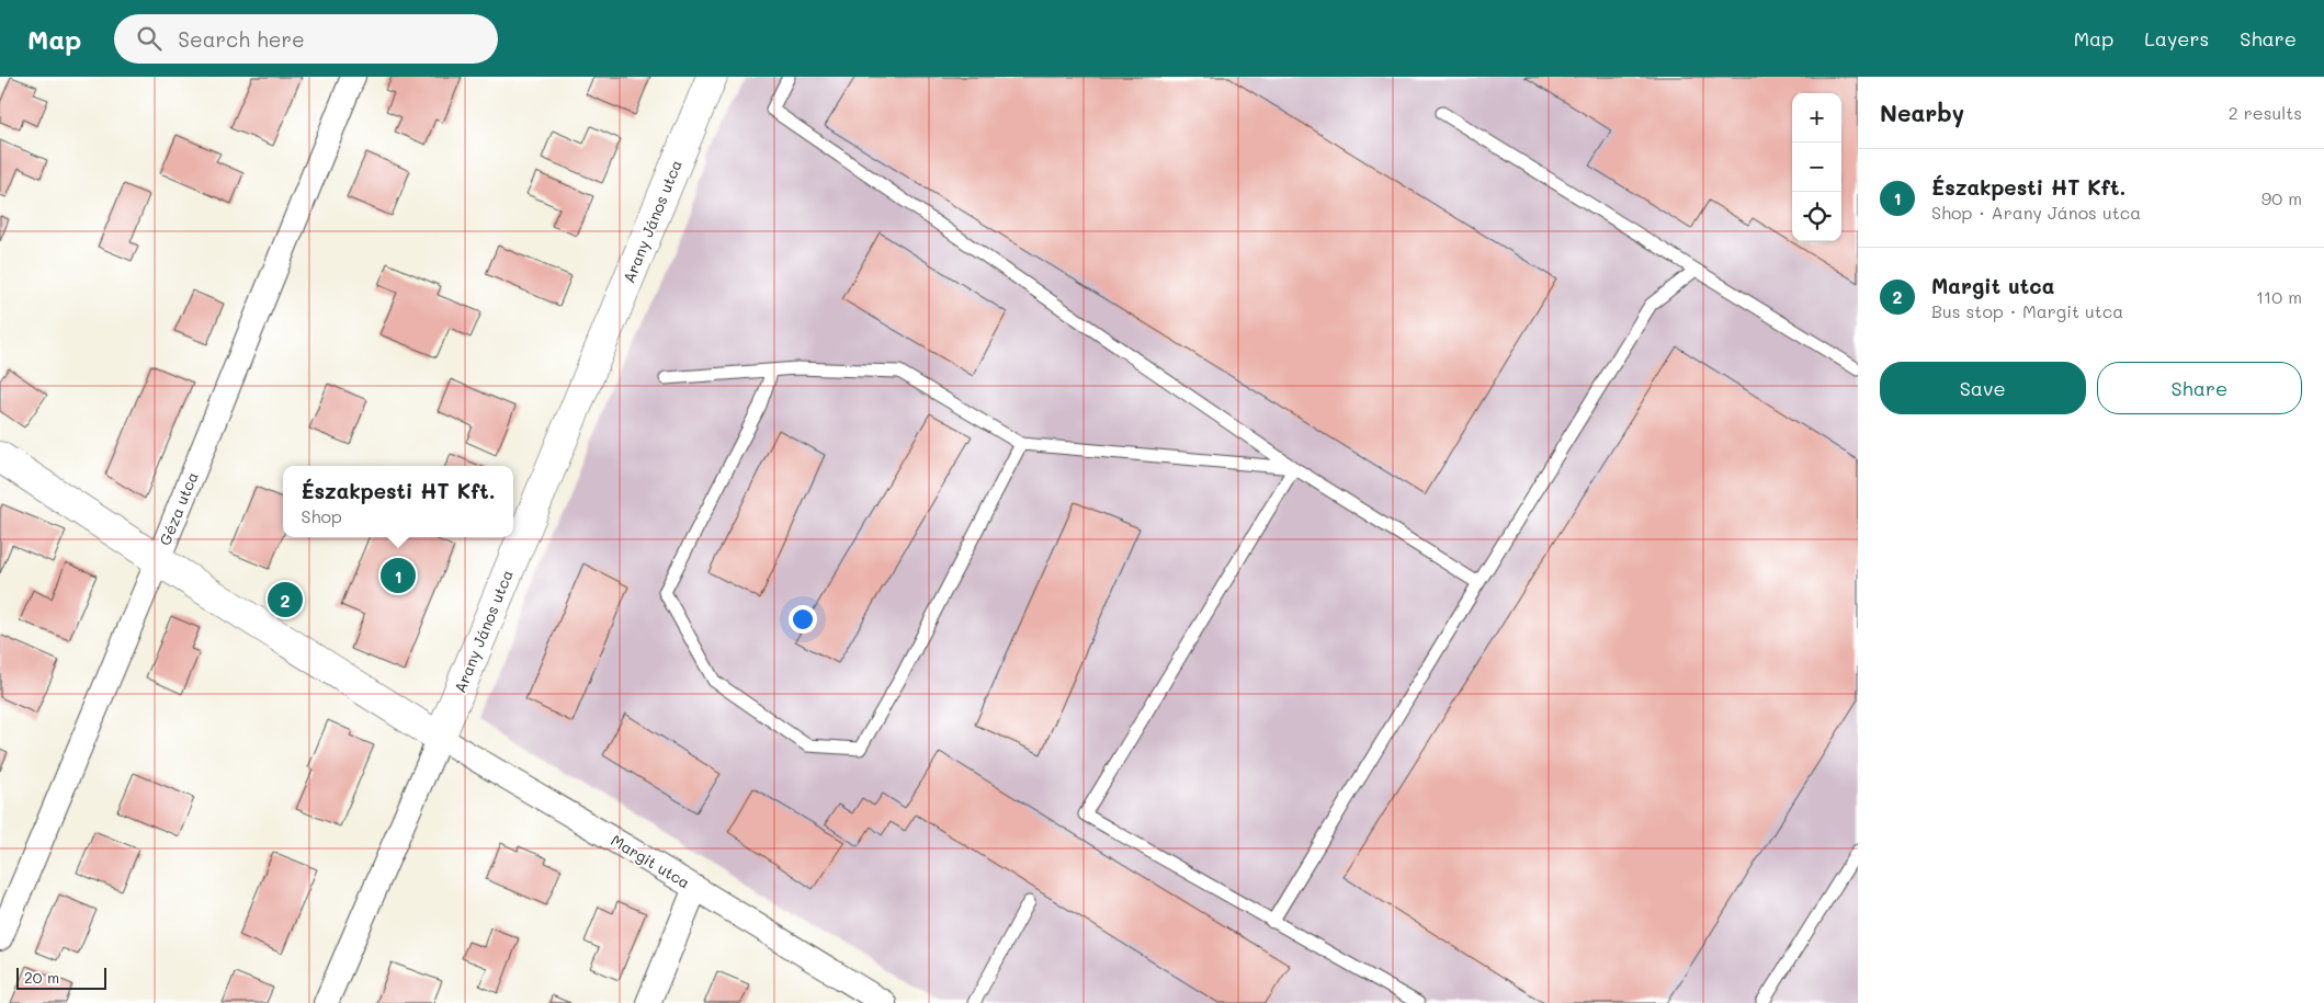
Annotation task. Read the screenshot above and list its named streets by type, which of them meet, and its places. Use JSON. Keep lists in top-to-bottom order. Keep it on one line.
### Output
{"streets":{"street":["Arany János utca","Géza utca","Margit utca"]},"crossings":[["Arany János utca","Margit utca"],["Géza utca","Margit utca"]],"scale_bar":"20 m","page":{"header":"Map","search":"Search here","nav":["Map","Layers","Share"],"heading":["Nearby","2 results"],"map_buttons":["+","−"],"list":[{"mark":"1","name":"Északpesti HT Kft.","note":"Shop · Arany János utca","value":"90 m"},{"mark":"2","name":"Margit utca","note":"Bus stop · Margit utca","value":"110 m"}],"buttons":["Save","Share"],"popup":["Északpesti HT Kft.","Shop"],"pins":["1","2"],"scale":"20 m"}}
